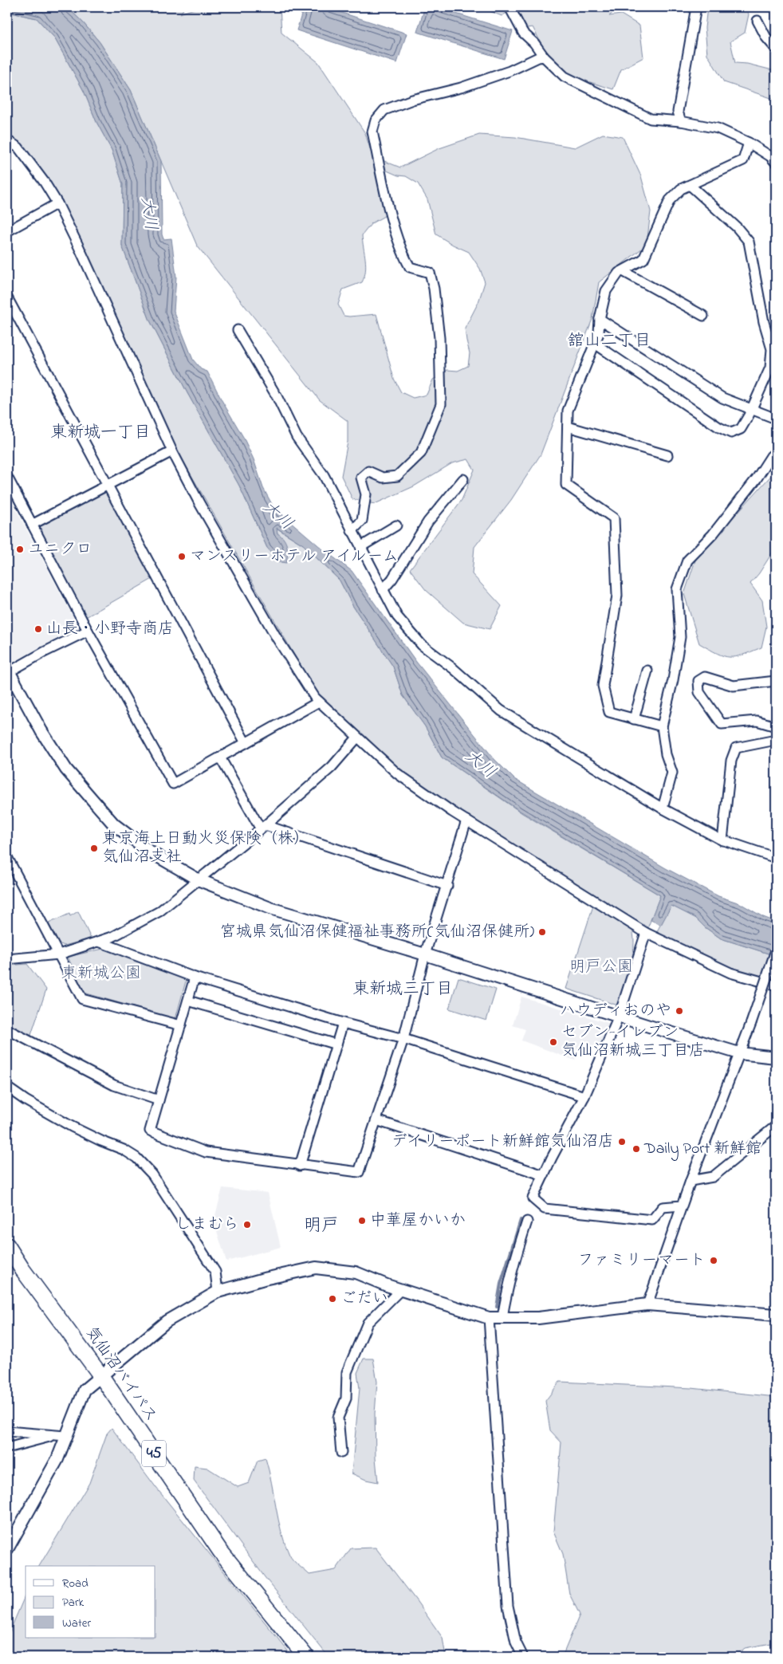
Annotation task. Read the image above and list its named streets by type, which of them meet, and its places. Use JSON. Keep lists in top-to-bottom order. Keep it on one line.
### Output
{"streets":{"highway":["気仙沼バイパス","45"]},"districts":["舘山二丁目","東新城一丁目","東新城三丁目","明戸"],"water":["大川"],"parks":["明戸公園","東新城公園"],"places":["ユニクロ","マンスリーホテル アイルーム","山長・小野寺商店","東京海上日動火災保険（株） 気仙沼支社","宮城県気仙沼保健福祉事務所(気仙沼保健所)","ハウディおのや","セブン-イレブン 気仙沼新城三丁目店","デイリーポート新鮮館気仙沼店","Daily Port 新鮮館","中華屋かいか","しまむら","ファミリーマート","ごだい"],"legend":["Road","Park","Water"]}
